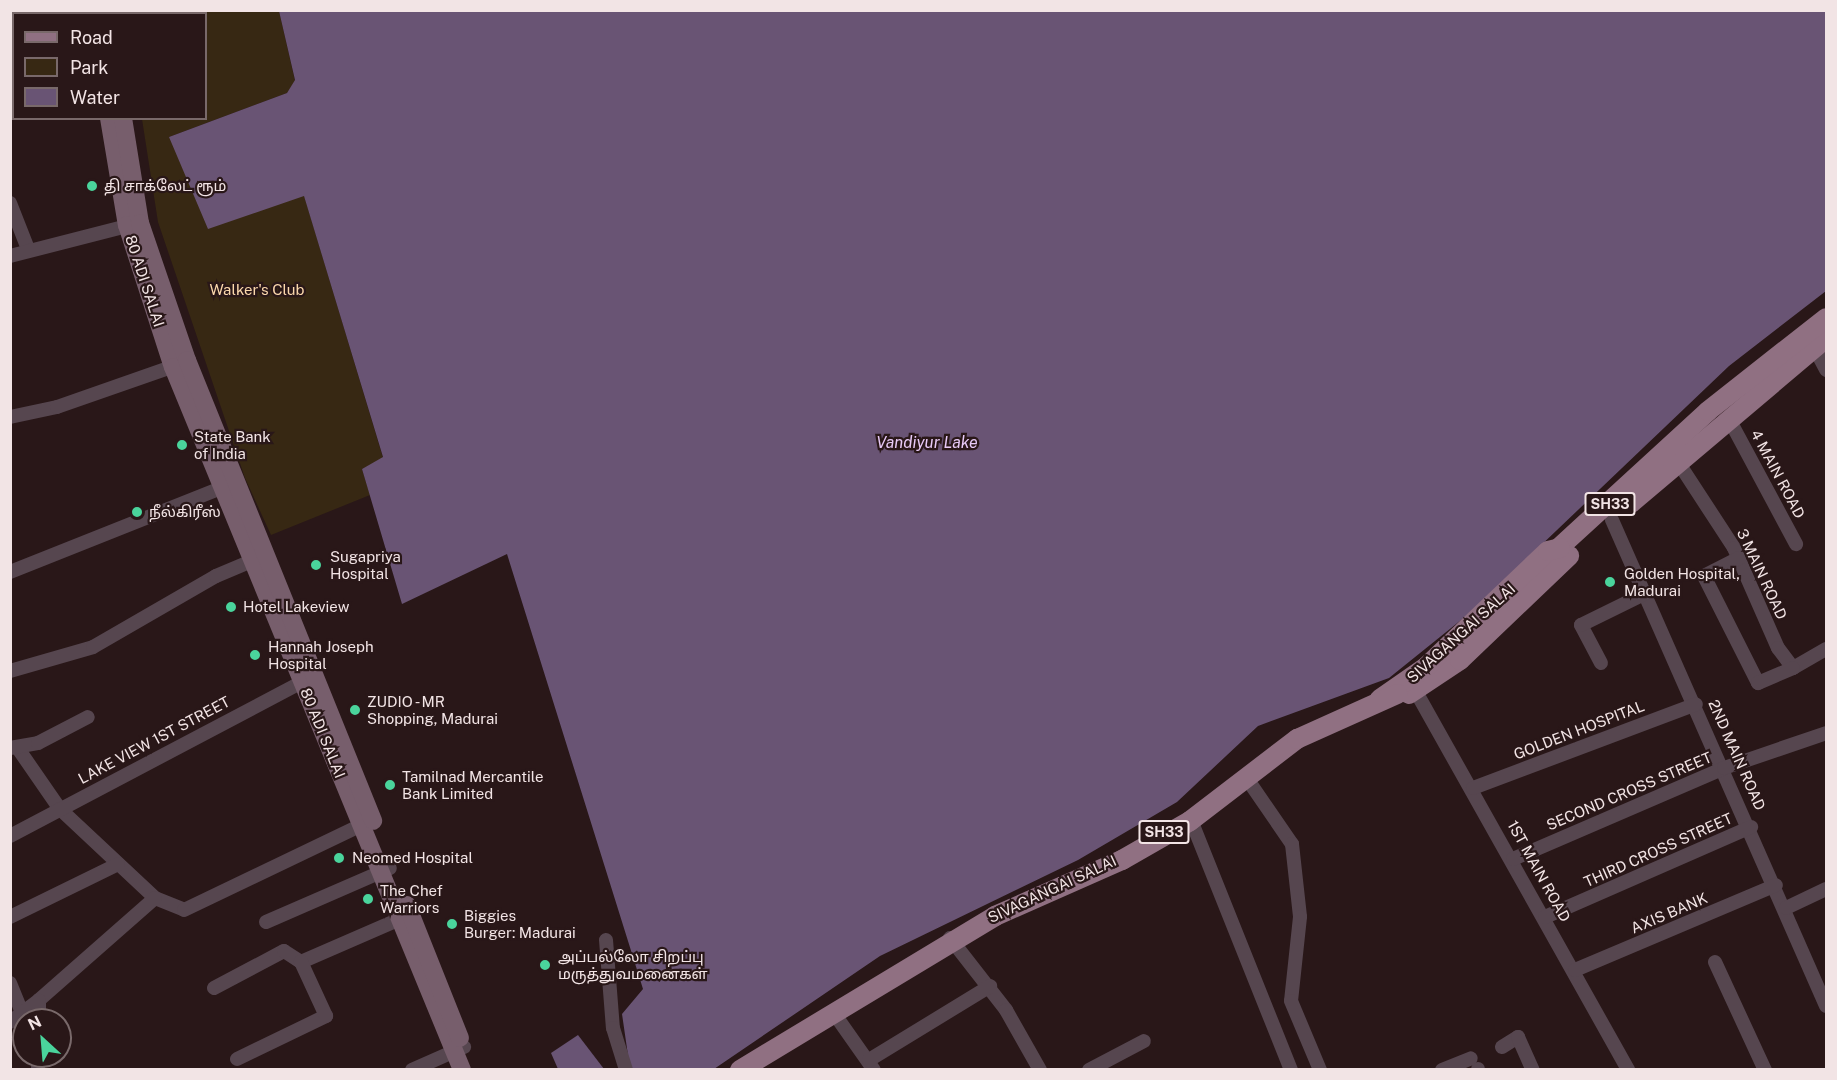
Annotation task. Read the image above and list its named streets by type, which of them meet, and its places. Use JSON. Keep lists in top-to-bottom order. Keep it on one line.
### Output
{"streets":{"main road":["80 ADI SALAI","SH33","SIVAGANGAI SALAI"],"street":["4 MAIN ROAD","3 MAIN ROAD","GOLDEN HOSPITAL","LAKE VIEW 1ST STREET","2ND MAIN ROAD","SECOND CROSS STREET","THIRD CROSS STREET","1ST MAIN ROAD","AXIS BANK"]},"crossings":[["80 ADI SALAI","LAKE VIEW 1ST STREET"],["4 MAIN ROAD","SIVAGANGAI SALAI"],["3 MAIN ROAD","SIVAGANGAI SALAI"],["SIVAGANGAI SALAI","2ND MAIN ROAD"],["SIVAGANGAI SALAI","1ST MAIN ROAD"],["GOLDEN HOSPITAL","2ND MAIN ROAD"],["GOLDEN HOSPITAL","1ST MAIN ROAD"],["2ND MAIN ROAD","SECOND CROSS STREET"],["2ND MAIN ROAD","THIRD CROSS STREET"],["2ND MAIN ROAD","AXIS BANK"],["SECOND CROSS STREET","1ST MAIN ROAD"],["THIRD CROSS STREET","1ST MAIN ROAD"],["1ST MAIN ROAD","AXIS BANK"]],"water":["Vandiyur Lake"],"parks":["Walker's Club"],"places":["தி சாக்லேட் ரூம்","State Bank of India","நீல்கிரீஸ்","Sugapriya Hospital","Golden Hospital, Madurai","Hotel Lakeview","Hannah Joseph Hospital","ZUDIO - MR Shopping, Madurai","Tamilnad Mercantile Bank Limited","Neomed Hospital","The Chef Warriors","Biggies Burger: Madurai","அப்பல்லோ சிறப்பு மருத்துவமனைகள்"],"legend":["Road","Park","Water"],"north":"top left"}
